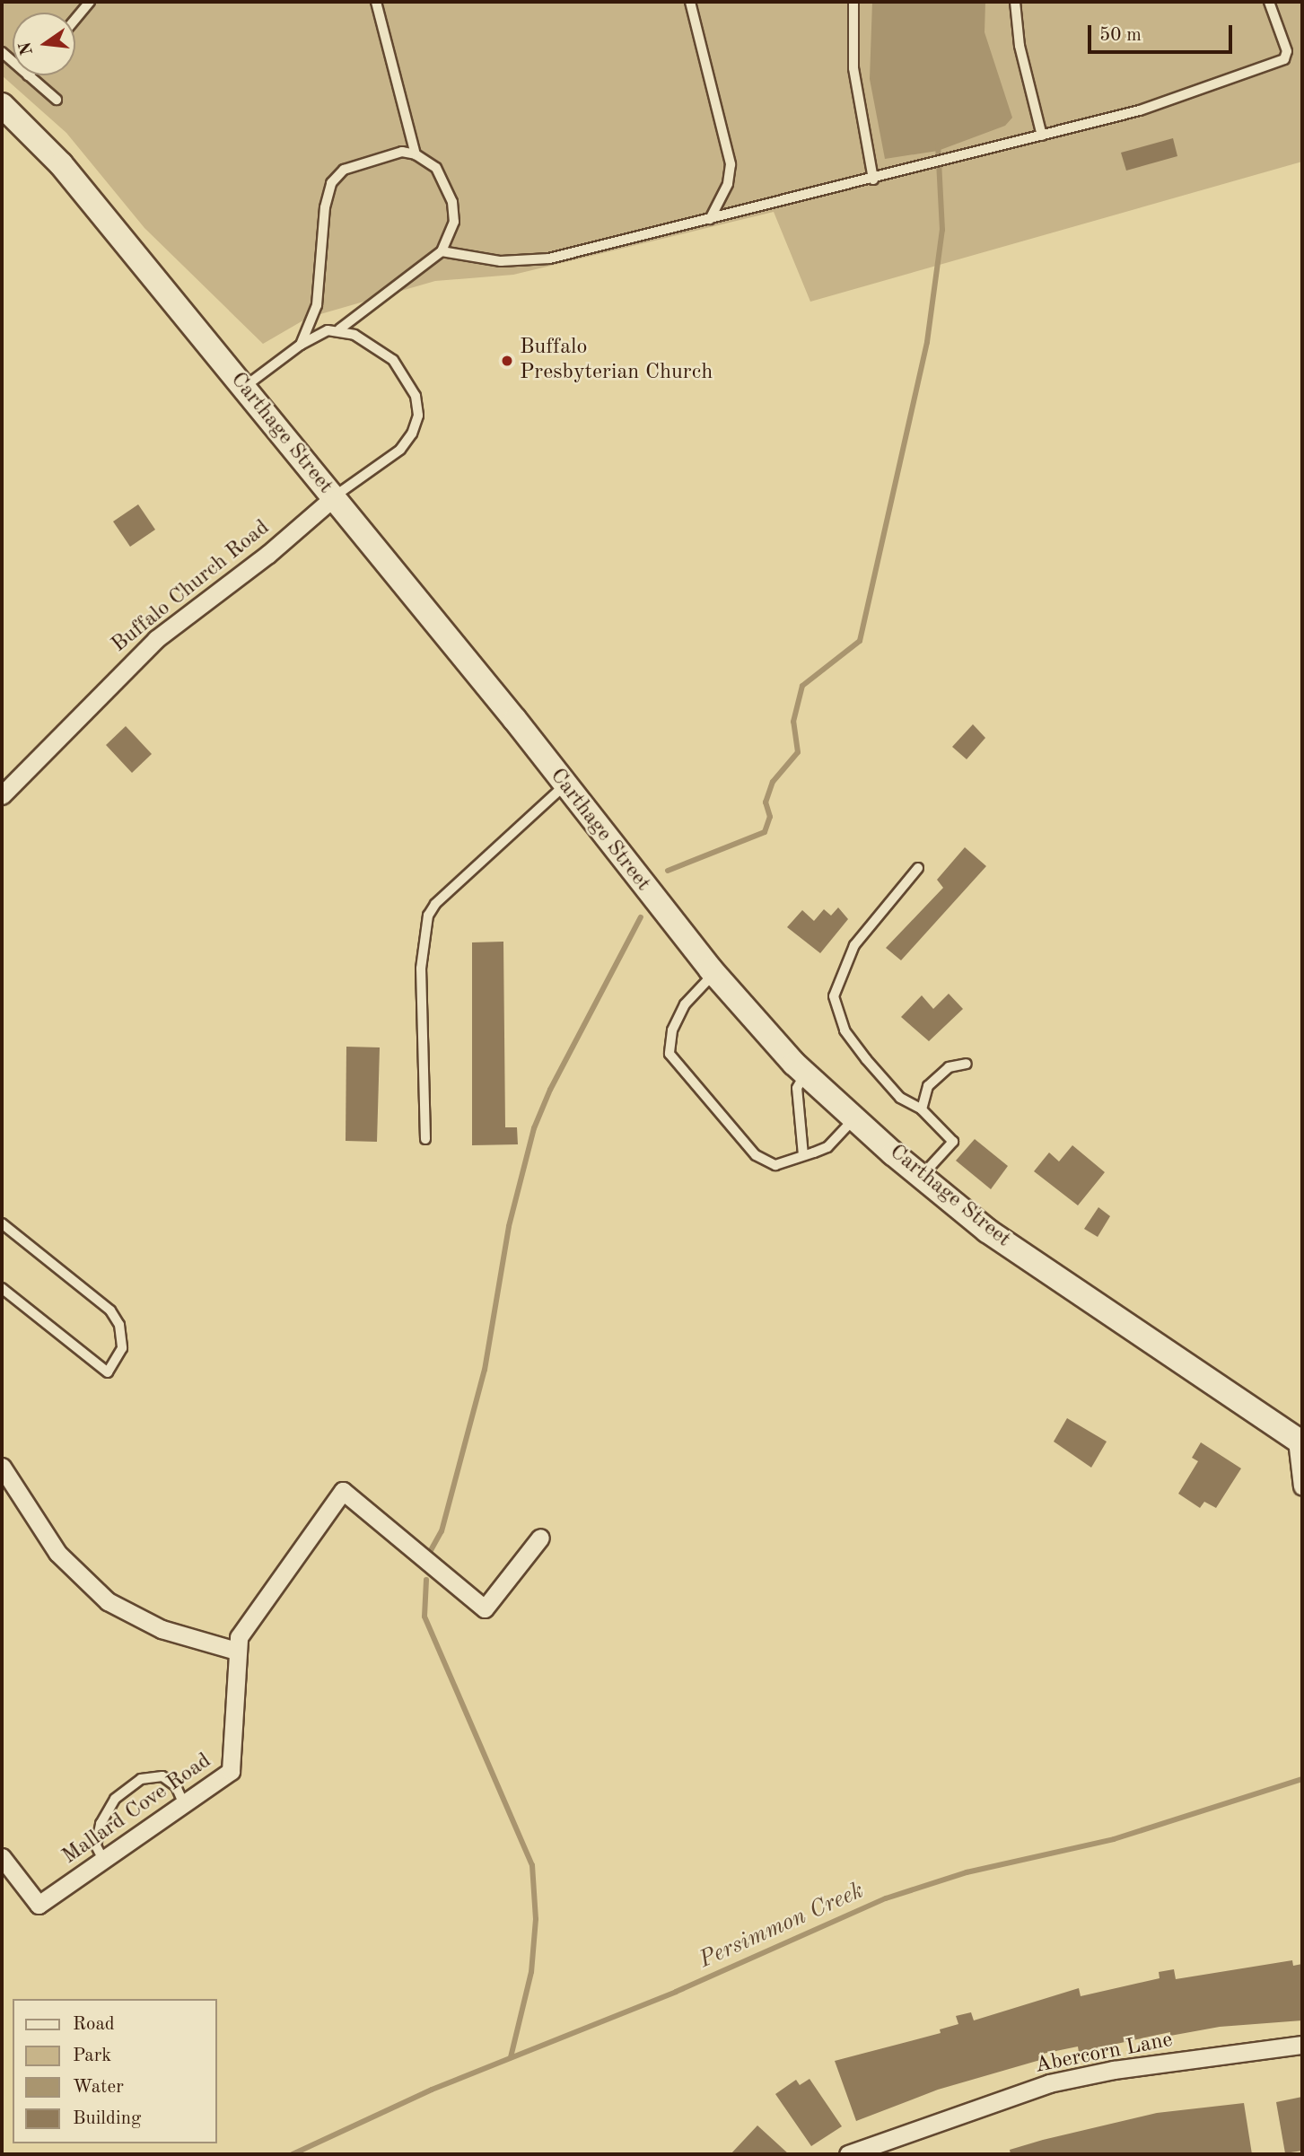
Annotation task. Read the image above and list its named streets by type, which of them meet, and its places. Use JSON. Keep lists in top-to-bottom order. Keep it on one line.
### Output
{"streets":{"main road":["Carthage Street"],"street":["Buffalo Church Road","Mallard Cove Road","Abercorn Lane"]},"crossings":[["Carthage Street","Buffalo Church Road"]],"water":["Persimmon Creek"],"places":["Buffalo Presbyterian Church"],"legend":["Road","Park","Water","Building"],"scale_bar":"50 m","north":"left"}
